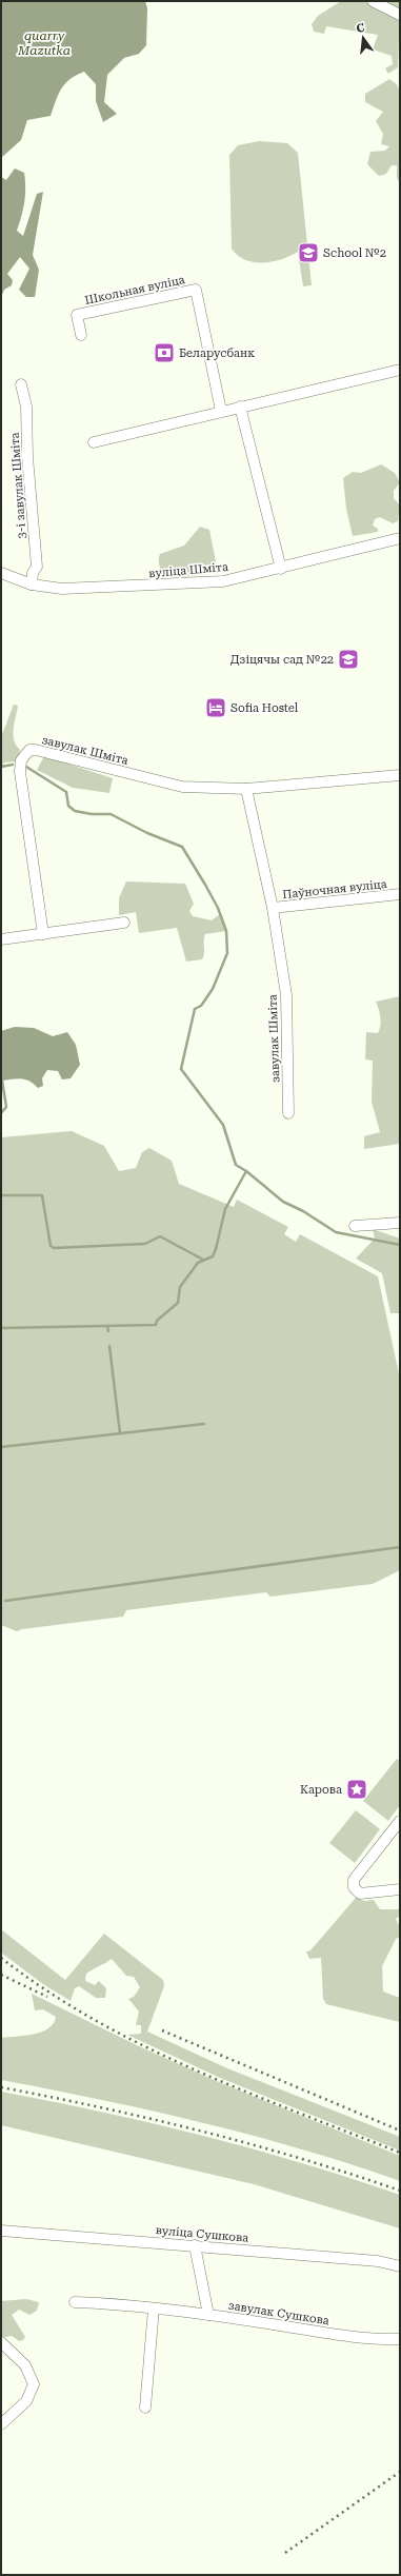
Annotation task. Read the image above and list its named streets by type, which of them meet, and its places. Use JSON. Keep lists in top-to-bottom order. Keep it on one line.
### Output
{"streets":{"street":["Школьная вуліца","3-і завулак Шміта","вуліца Шміта","завулак Шміта","Паўночная вуліца","вуліца Сушкова","завулак Сушкова"]},"crossings":[["3-і завулак Шміта","вуліца Шміта"],["завулак Шміта","Паўночная вуліца"]],"water":["quarry Mazutka"],"places":{"school or university":["School №2","Дзіцячы сад №22"],"bank":["Беларусбанк"],"hotel":["Sofia Hostel"],"place":["Карова"]},"north":"top"}
